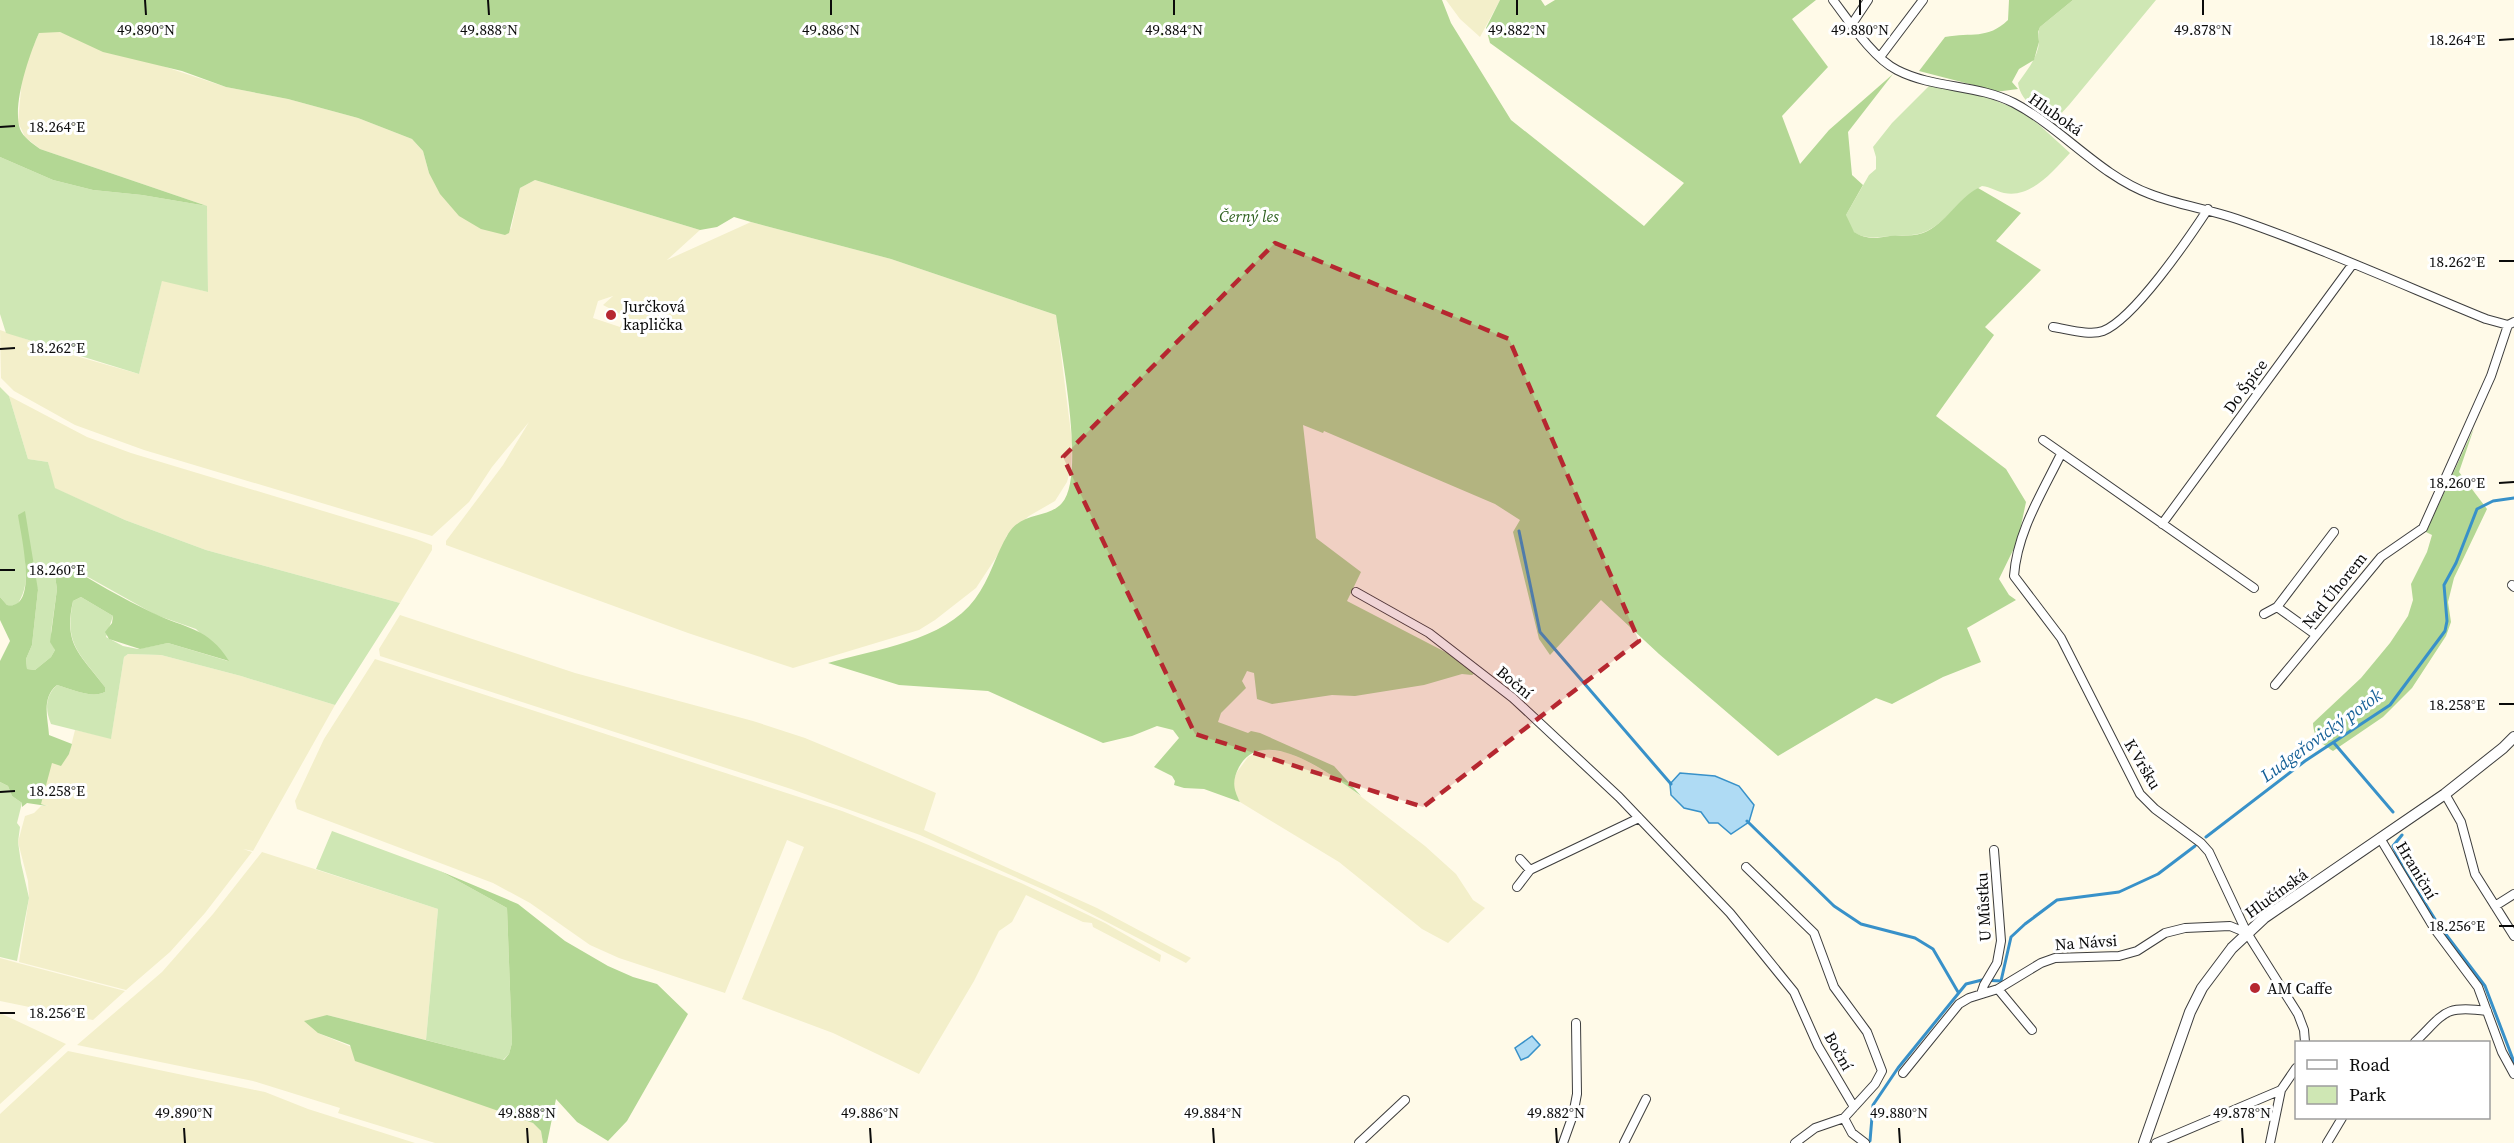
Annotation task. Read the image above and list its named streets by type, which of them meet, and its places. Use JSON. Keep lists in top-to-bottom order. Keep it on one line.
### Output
{"streets":{"street":["Hluboká","Do Špice","Nad Úhorem","Boční","K Vršku","Hraniční","Hlučínská","U Můstku","Na Návsi"]},"crossings":[["Hluboká","Do Špice"],["Hluboká","Nad Úhorem"],["K Vršku","Hlučínská"],["K Vršku","Na Návsi"],["Hraniční","Hlučínská"],["Hlučínská","Na Návsi"],["U Můstku","Na Návsi"]],"water":["Ludgeřovický potok"],"parks":["Černý les"],"places":["Jurčková kaplička","AM Caffe"],"legend":["Road","Park"],"coordinates":["49.890°N","49.888°N","49.886°N","49.884°N","49.882°N","49.880°N","49.878°N","18.264°E","18.262°E","18.260°E","18.258°E","18.256°E"]}
